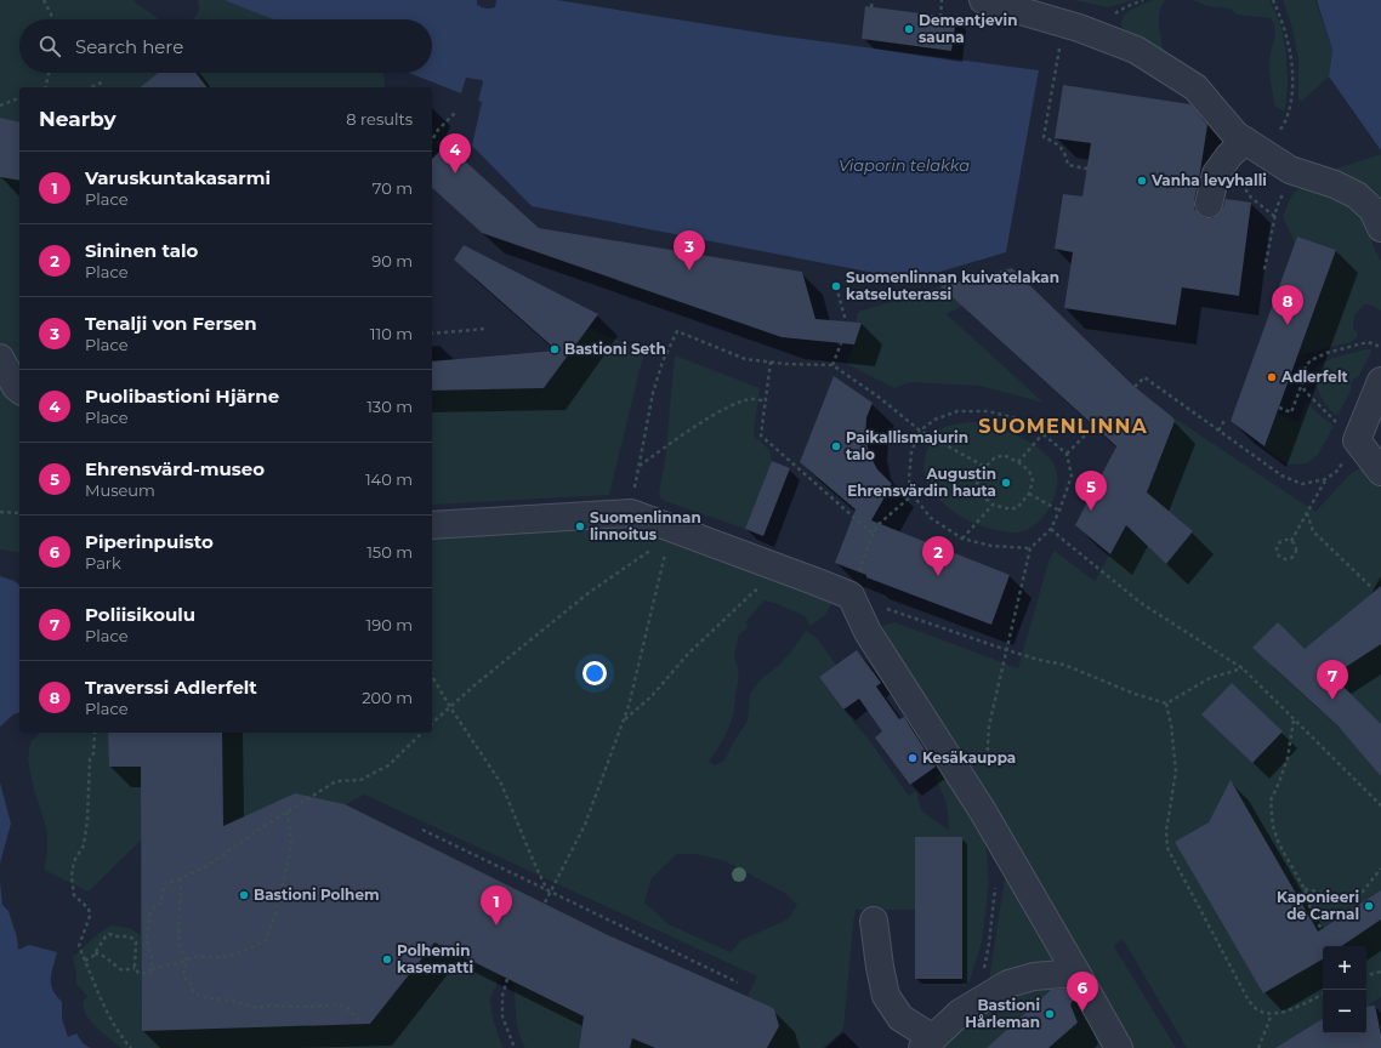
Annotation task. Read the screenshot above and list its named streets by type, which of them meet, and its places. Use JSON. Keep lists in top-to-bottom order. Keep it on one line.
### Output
{"districts":["SUOMENLINNA"],"water":["Viaporin telakka"],"places":["Dementjevin sauna","Vanha levyhalli","Suomenlinnan kuivatelakan katseluterassi","Bastioni Seth","Adlerfelt","Paikallismajurin talo","Augustin Ehrensvärdin hauta","Suomenlinnan linnoitus","Kesäkauppa","Bastioni Polhem","Kaponieeri de Carnal","Polhemin kasematti","Bastioni Hårleman"],"page":{"search":"Search here","heading":["Nearby","8 results"],"pins":["4","3","8","5","2","7","1","6"],"list":[{"mark":"1","name":"Varuskuntakasarmi","note":"Place","value":"70 m"},{"mark":"2","name":"Sininen talo","note":"Place","value":"90 m"},{"mark":"3","name":"Tenalji von Fersen","note":"Place","value":"110 m"},{"mark":"4","name":"Puolibastioni Hjärne","note":"Place","value":"130 m"},{"mark":"5","name":"Ehrensvärd-museo","note":"Museum","value":"140 m"},{"mark":"6","name":"Piperinpuisto","note":"Park","value":"150 m"},{"mark":"7","name":"Poliisikoulu","note":"Place","value":"190 m"},{"mark":"8","name":"Traverssi Adlerfelt","note":"Place","value":"200 m"}],"map_buttons":["+","−"]}}
